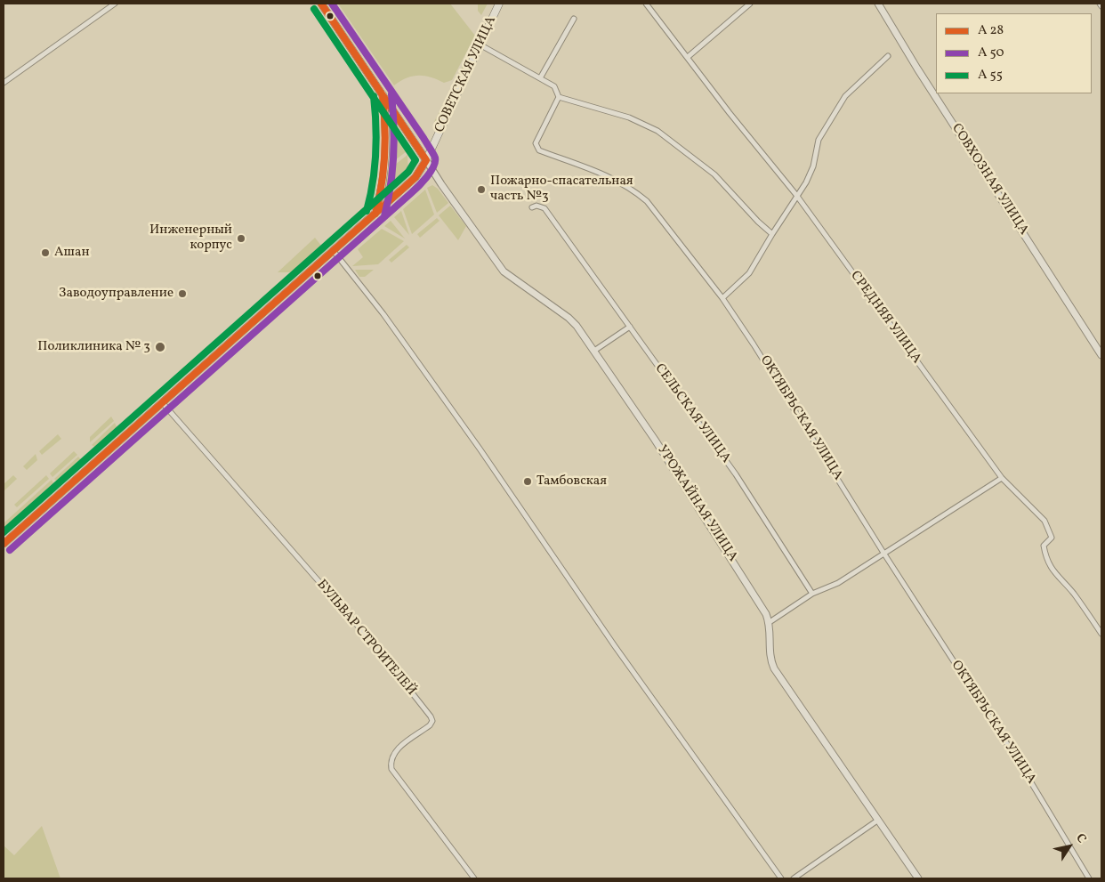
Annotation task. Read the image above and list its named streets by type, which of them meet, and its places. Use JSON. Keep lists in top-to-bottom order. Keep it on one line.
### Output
{"streets":{"main road":["СОВЕТСКАЯ УЛИЦА"],"street":["СОВХОЗНАЯ УЛИЦА","СРЕДНЯЯ УЛИЦА","СЕЛЬСКАЯ УЛИЦА","ОКТЯБРЬСКАЯ УЛИЦА","УРОЖАЙНАЯ УЛИЦА","БУЛЬВАР СТРОИТЕЛЕЙ"]},"crossings":[["СОВЕТСКАЯ УЛИЦА","УРОЖАЙНАЯ УЛИЦА"],["СОВЕТСКАЯ УЛИЦА","БУЛЬВАР СТРОИТЕЛЕЙ"]],"places":["Пожарно-спасательная часть №3","Инженерный корпус","Ашан","Заводоуправление","Поликлиника № 3","Тамбовская"],"legend":["А 28","А 50","А 55"],"north":"top right"}
